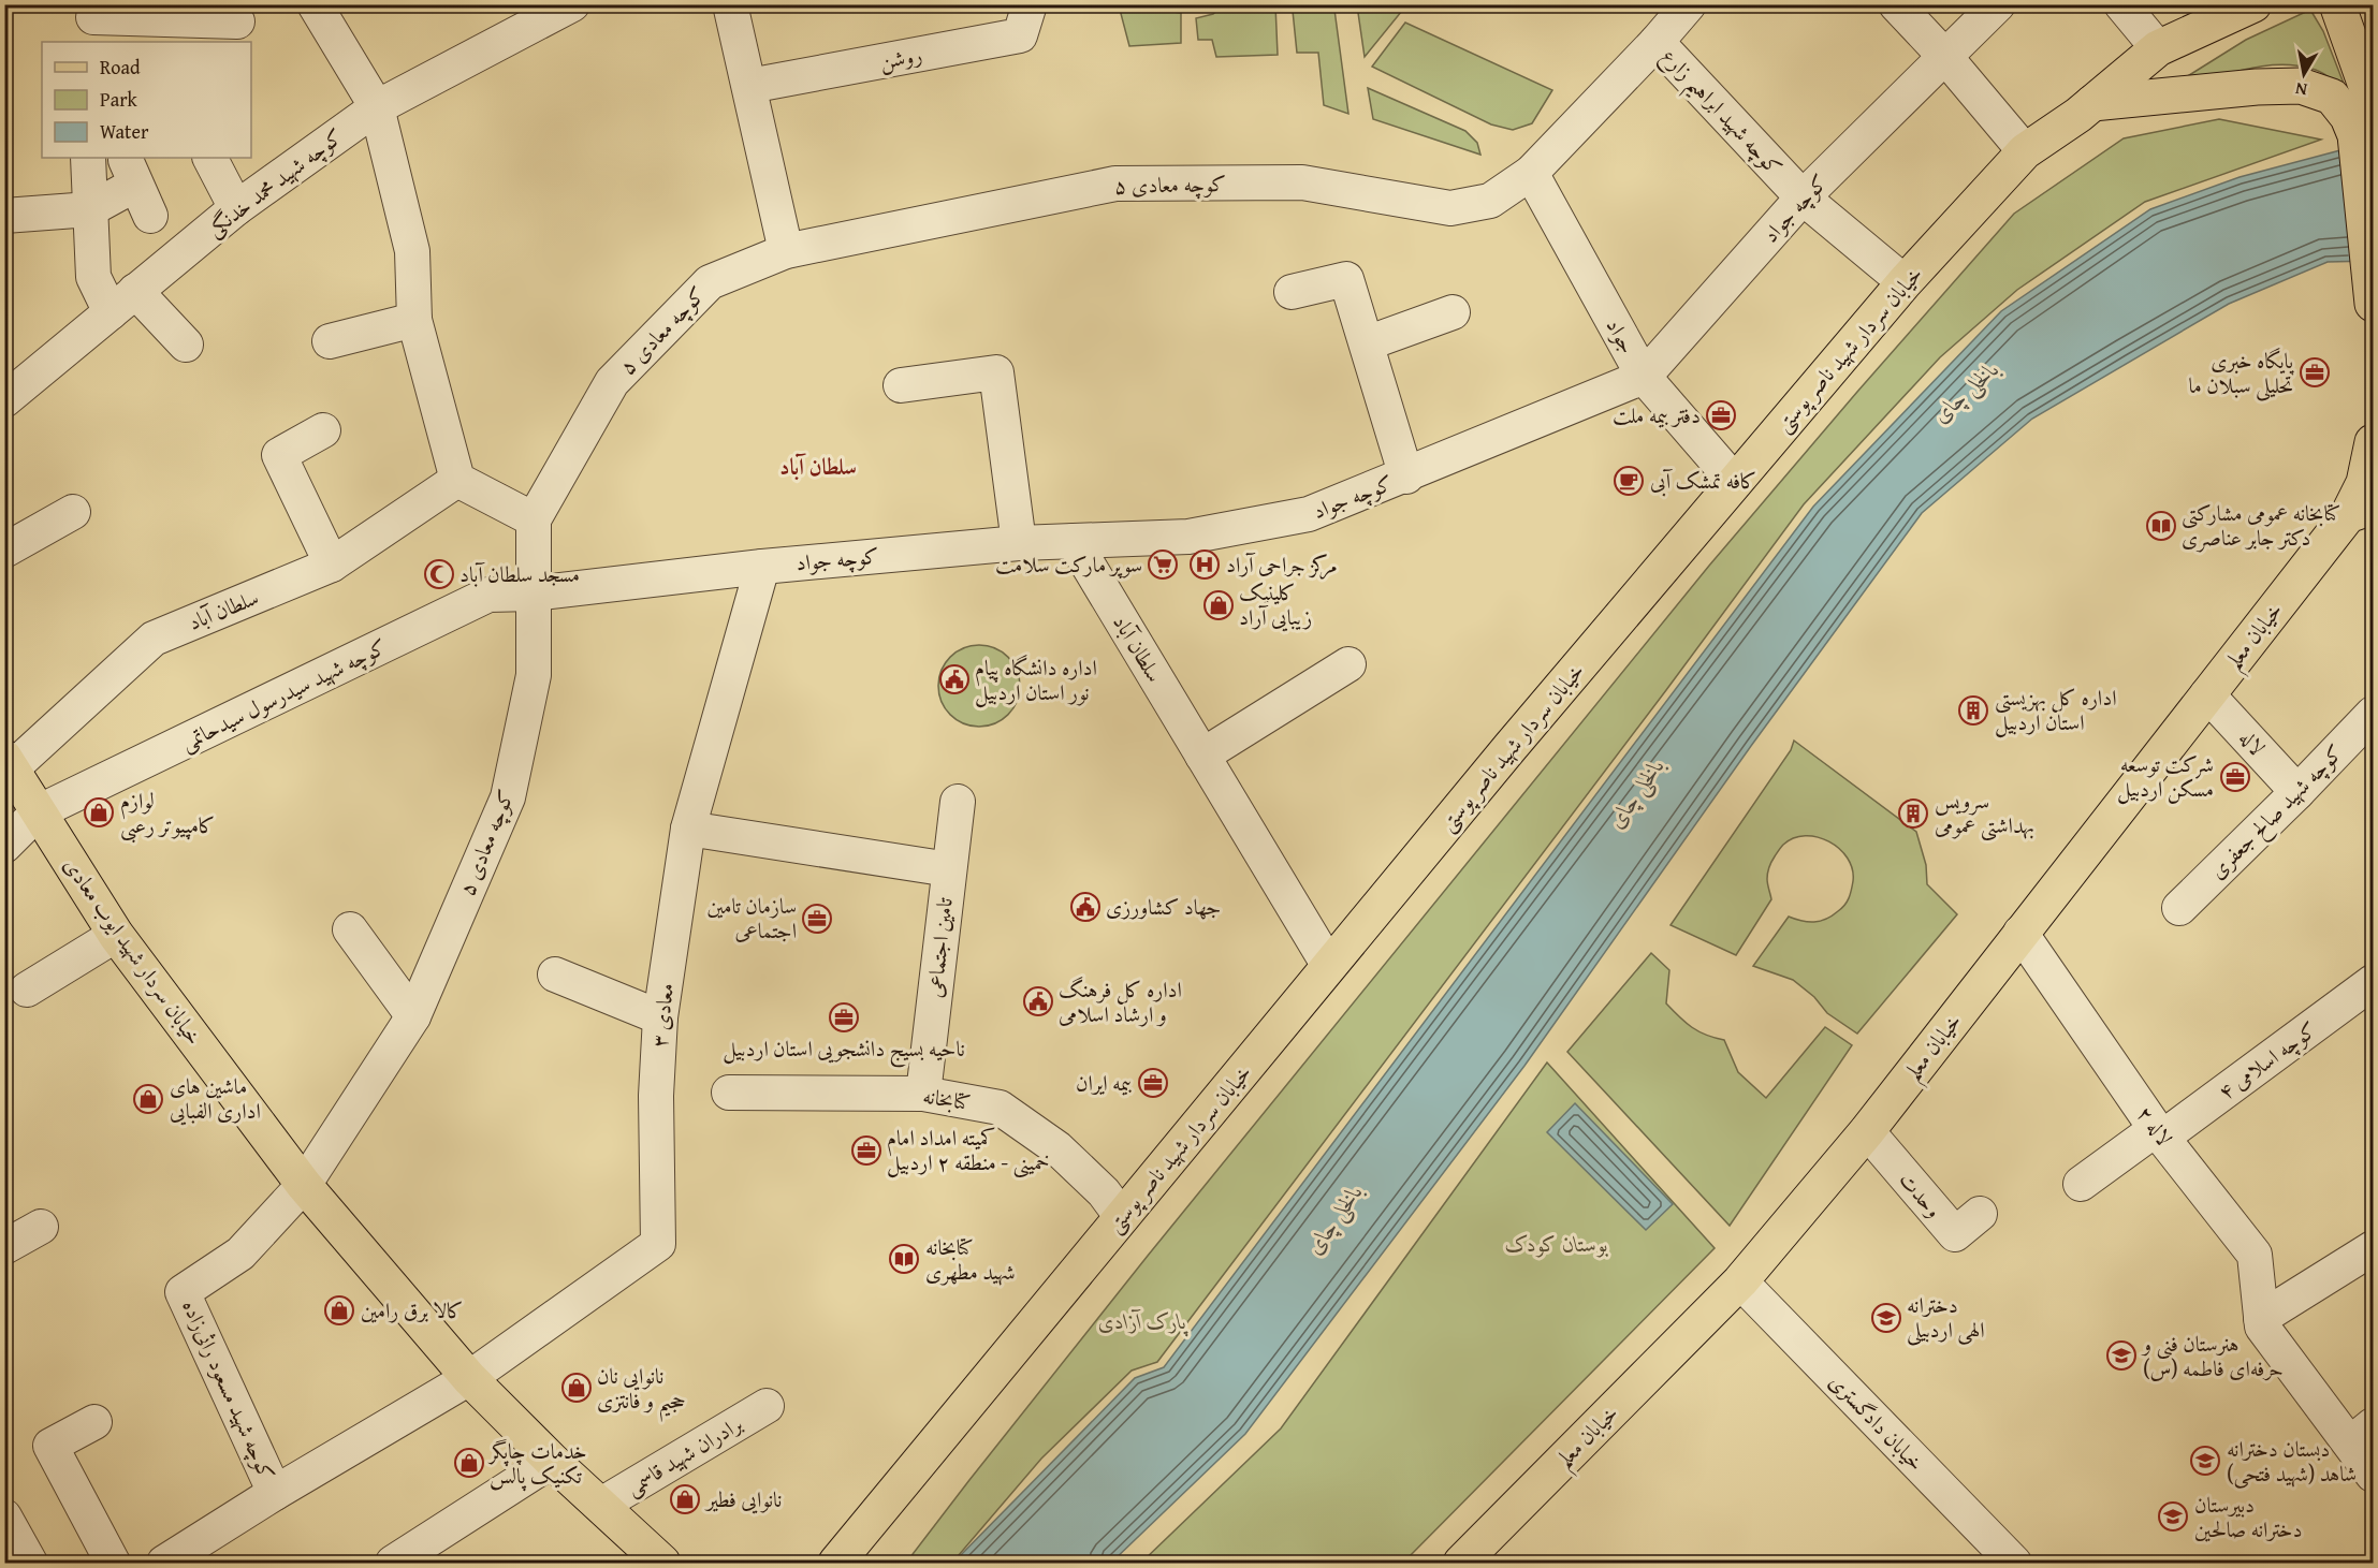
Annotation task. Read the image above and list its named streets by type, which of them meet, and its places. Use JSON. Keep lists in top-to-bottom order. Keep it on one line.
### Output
{"streets":{"main road":["خیابان سردار شهید ناصر پوستی","خیابان معلم","خیابان سردار شهید ایوب معادی"],"street":["روشن","کوچه شهید ابراهیم زارع","کوچه شهید محمد خدنگی","کوچه معادی ۵","کوچه جواد","جواد","سلطان آباد","کوچه شهید سیدرسول سیدحاتمی","لاله","کوچه شهید صالح جعفری","تامین اجتماعی","معادی ۳","کوچه اسلامی ۴","کتابخانه","لاله ۲","وحدت","کوچه شهید مسعود راثی‌زاده","خیابان دادگستری","برادران شهید قاسمی"]},"crossings":[["کوچه شهید ابراهیم زارع","کوچه معادی ۵"],["کوچه شهید ابراهیم زارع","کوچه جواد"],["کوچه شهید ابراهیم زارع","خیابان سردار شهید ناصر پوستی"],["کوچه معادی ۵","کوچه جواد"],["کوچه معادی ۵","جواد"],["کوچه معادی ۵","کوچه شهید سیدرسول سیدحاتمی"],["کوچه معادی ۵","خیابان سردار شهید ایوب معادی"],["کوچه معادی ۵","کوچه شهید مسعود راثی‌زاده"],["کوچه جواد","جواد"],["کوچه جواد","سلطان آباد"],["کوچه جواد","کوچه شهید سیدرسول سیدحاتمی"],["کوچه جواد","معادی ۳"],["جواد","خیابان سردار شهید ناصر پوستی"],["خیابان سردار شهید ناصر پوستی","سلطان آباد"],["خیابان سردار شهید ناصر پوستی","کتابخانه"],["سلطان آباد","خیابان سردار شهید ایوب معادی"],["خیابان معلم","لاله"],["خیابان معلم","لاله ۲"],["خیابان معلم","وحدت"],["خیابان معلم","خیابان دادگستری"],["کوچه شهید سیدرسول سیدحاتمی","خیابان سردار شهید ایوب معادی"],["لاله","کوچه شهید صالح جعفری"],["تامین اجتماعی","کتابخانه"],["خیابان سردار شهید ایوب معادی","معادی ۳"],["خیابان سردار شهید ایوب معادی","کوچه شهید مسعود راثی‌زاده"],["خیابان سردار شهید ایوب معادی","برادران شهید قاسمی"],["کوچه اسلامی ۴","لاله ۲"]],"districts":["سلطان آباد"],"water":["بالخلی چای"],"parks":["بوستان کودک","پارک آزادی"],"places":{"office":["پایگاه خبری تحلیلی سبلان ما","دفتر بیمه ملت","شرکت توسعه مسکن اردبیل","سازمان تامین اجتماعی","ناحیه بسیج دانشجویی استان اردبیل","بیمه ایران","کمیته امداد امام خمینی - منطقه ۲ اردبیل"],"cafe":["کافه تمشک آبی"],"library":["کتابخانه عمومی مشارکتی دکتر جابر عناصری","کتابخانه شهید مطهری"],"supermarket":["سوپر مارکت سلامت"],"hospital":["مرکز جراحی آراد"],"mosque":["مسجد سلطان آباد"],"shop":["کلینیک زیبایی آراد","لوازم کامپیوتر رعبی","ماشین های اداری الفبایی","کالا برق رامین","نانوایی نان حجیم و فانتزی","خدمات چاپگر تکنیک پالس","نانوایی فطیر"],"public building":["اداره دانشگاه پیام نور استان اردبیل","جهاد کشاورزی","اداره کل فرهنگ و ارشاد اسلامی"],"building":["اداره کل بهزیستی استان اردبیل","سرویس بهداشتی عمومی"],"school or university":["دخترانه الهی اردبیلی","هنرستان فنی و حرفه‌ای فاطمه (س)","دبستان دخترانه شاهد (شهید فتحی)","دبیرستان دخترانه صالحین"]},"legend":["Road","Park","Water"],"north":"bottom"}
